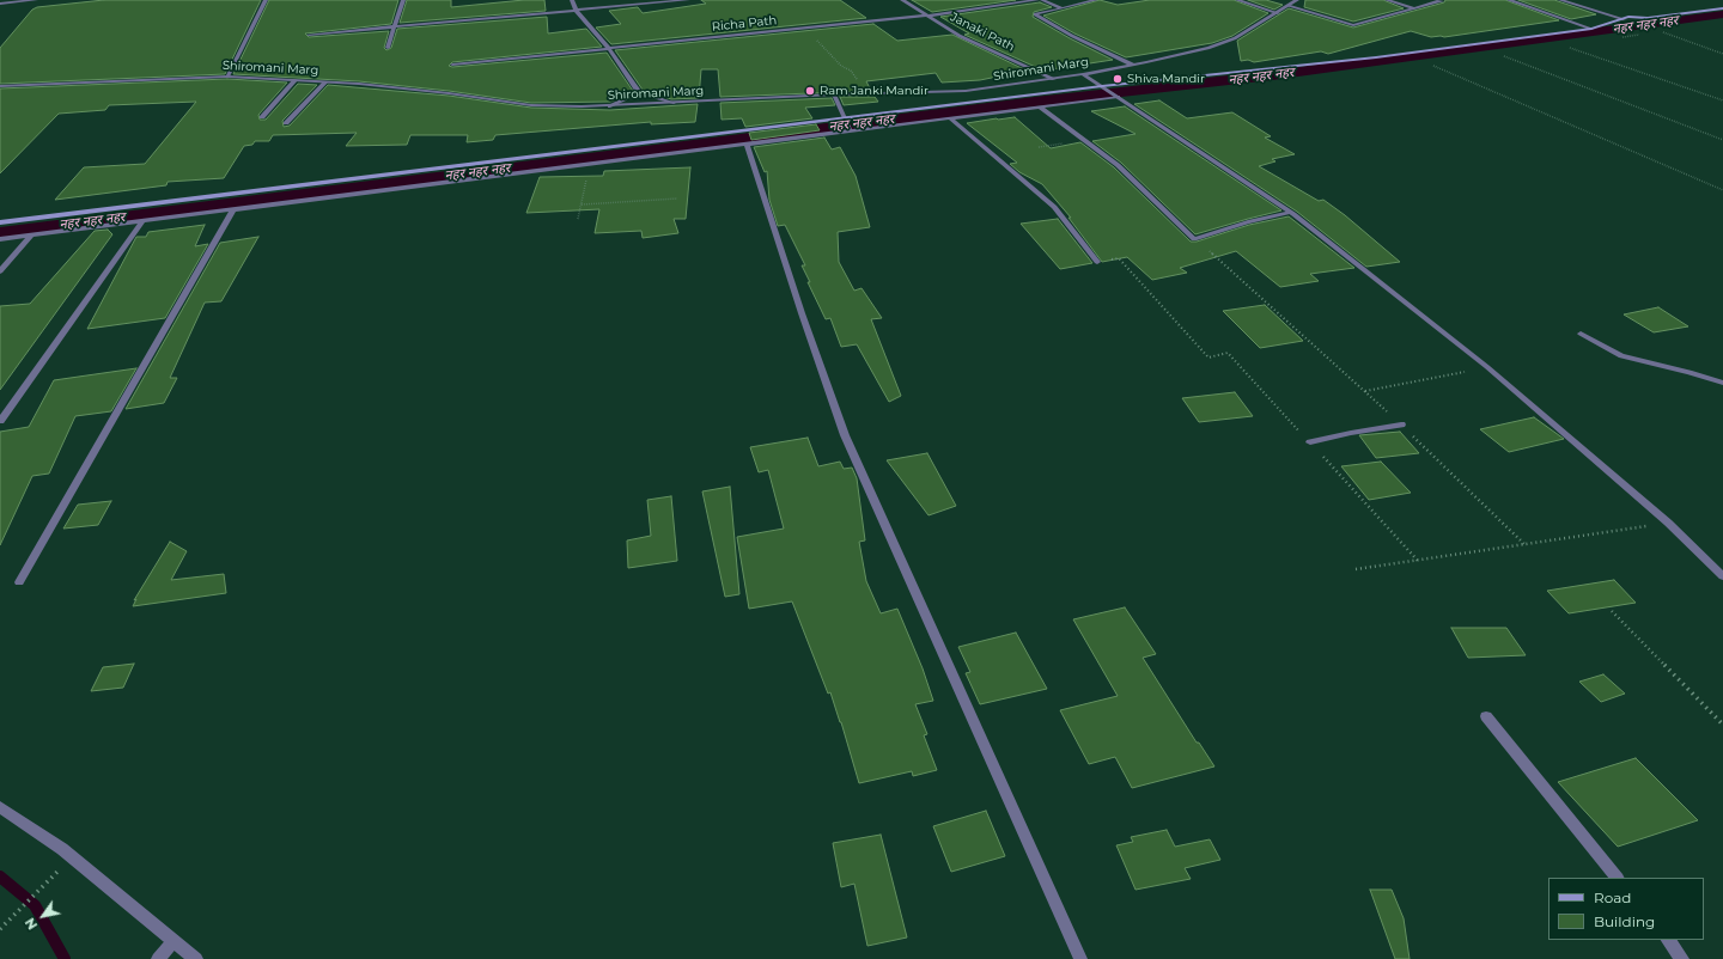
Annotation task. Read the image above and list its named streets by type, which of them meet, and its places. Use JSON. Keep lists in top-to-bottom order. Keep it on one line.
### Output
{"streets":{"street":["Richa Path","Janaki Path","Shiromani Marg"]},"crossings":[["Richa Path","Janaki Path"],["Janaki Path","Shiromani Marg"]],"water":["नहर नहर नहर"],"places":["Shiva Mandir","Ram Janki Mandir"],"legend":["Road","Building"],"north":"bottom left"}
